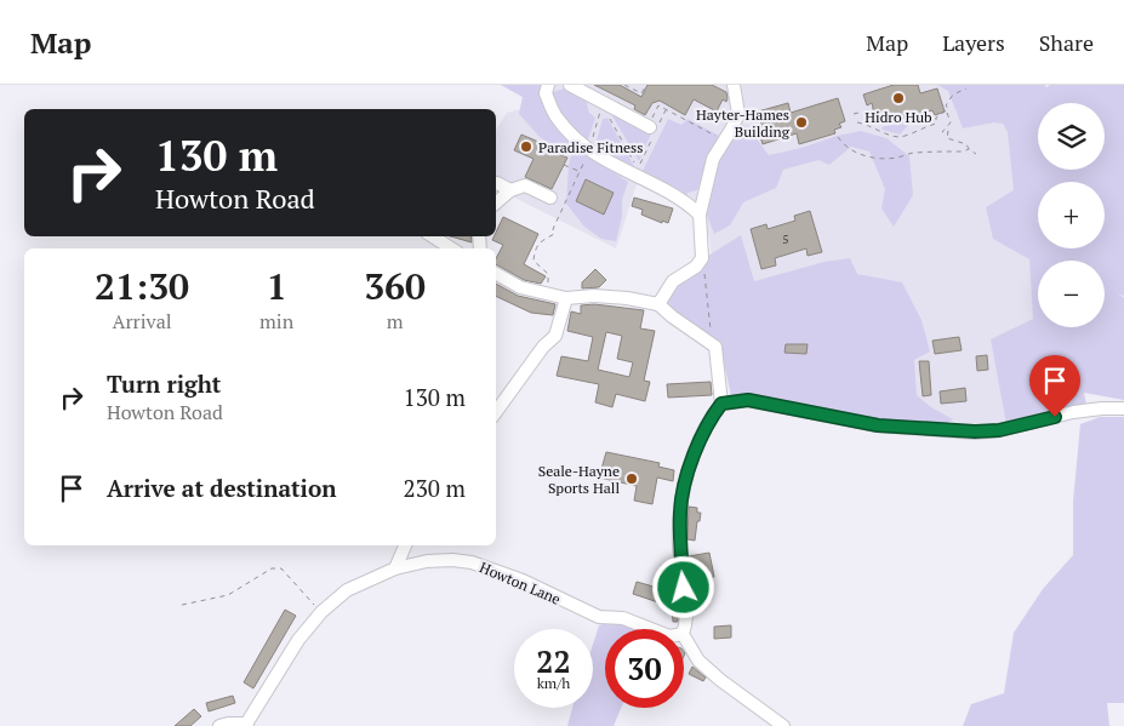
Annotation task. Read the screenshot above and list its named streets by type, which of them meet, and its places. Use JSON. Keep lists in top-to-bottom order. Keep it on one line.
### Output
{"streets":{"street":["Howton Lane"]},"places":["Hidro Hub","Hayter-Hames Building","Paradise Fitness","Seale-Hayne Sports Hall"],"house_numbers":["5"],"page":{"header":"Map","nav":["Map","Layers","Share"],"map_buttons":["+","−"],"turn":["130 m","Howton Road"],"eta":["21:30","Arrival","1","min","360","m"],"list":[{"name":"Turn right","note":"Howton Road","value":"130 m"},{"name":"Arrive at destination","value":"230 m"}],"speed":"22 km/h","limit":"30"}}
